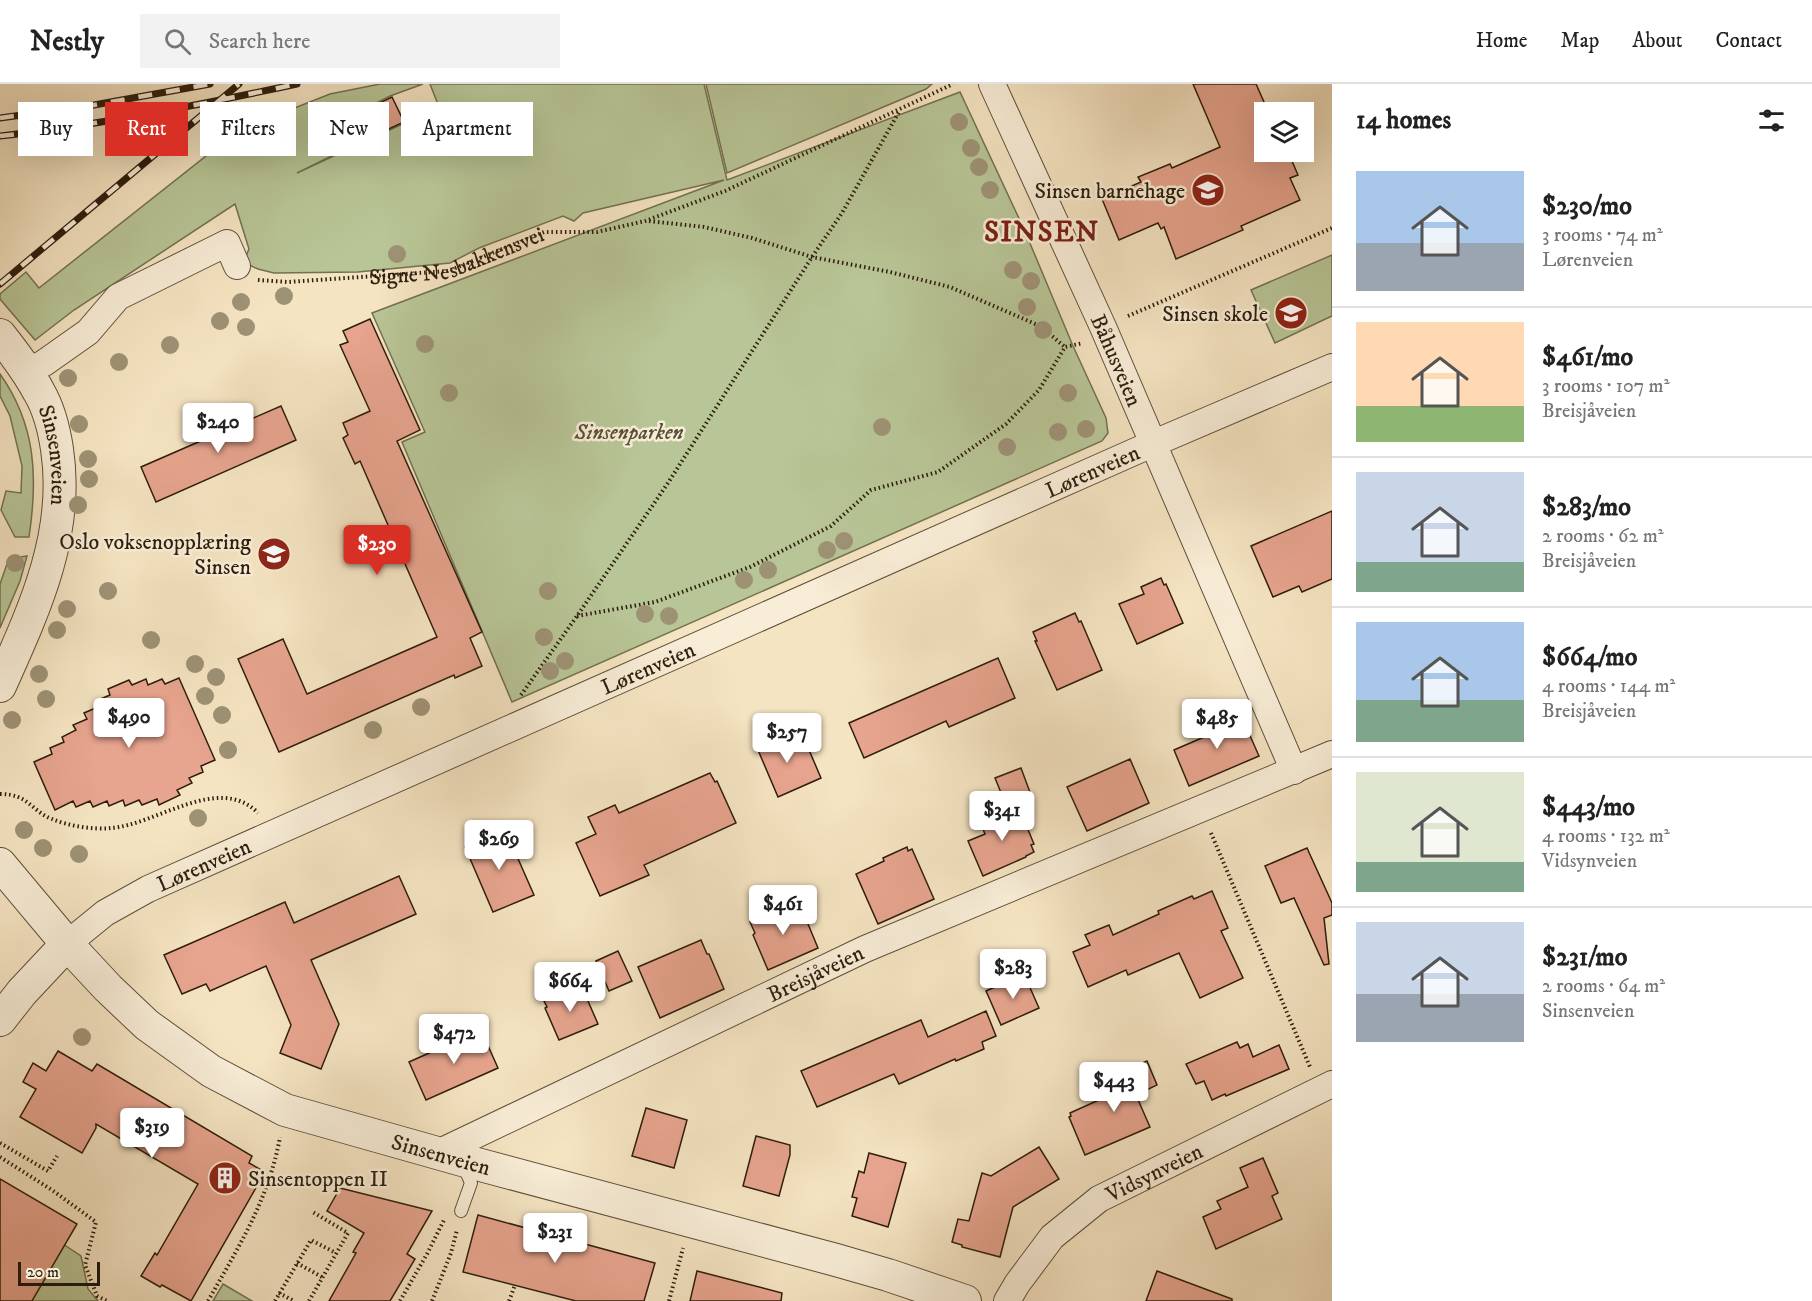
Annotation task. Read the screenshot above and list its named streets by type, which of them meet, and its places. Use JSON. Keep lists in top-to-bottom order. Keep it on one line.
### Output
{"streets":{"street":["Båhusveien","Sinsenveien","Lørenveien","Breisjåveien","Vidsynveien"],"path":["Signe Nesbakkensvei"]},"crossings":[["Båhusveien","Lørenveien"],["Båhusveien","Breisjåveien"],["Sinsenveien","Lørenveien"],["Sinsenveien","Breisjåveien"]],"districts":["SINSEN"],"parks":["Sinsenparken"],"places":{"school or university":["Sinsen barnehage","Sinsen skole","Oslo voksenopplæring Sinsen"],"building":["Sinsentoppen II"]},"scale_bar":"20 m","page":{"header":"Nestly","search":"Search here","nav":["Home","Map","About","Contact"],"heading":"14 homes","chip":["Buy","Rent","Filters","New","Apartment"],"list":[{"name":"$230/mo","note":"3 rooms · 74 m² · Lørenveien"},{"name":"$461/mo","note":"3 rooms · 107 m² · Breisjåveien"},{"name":"$283/mo","note":"2 rooms · 62 m² · Breisjåveien"},{"name":"$664/mo","note":"4 rooms · 144 m² · Breisjåveien"},{"name":"$443/mo","note":"4 rooms · 132 m² · Vidsynveien"},{"name":"$231/mo","note":"2 rooms · 64 m² · Sinsenveien"}],"price":["$240","$230","$490","$485","$257","$341","$269","$461","$283","$664","$472","$443","$319","$231"],"scale":"20 m"}}
